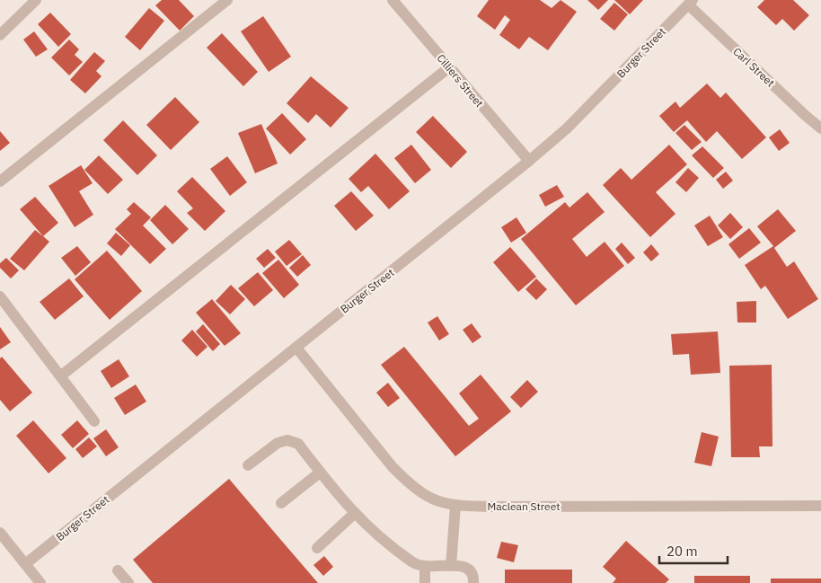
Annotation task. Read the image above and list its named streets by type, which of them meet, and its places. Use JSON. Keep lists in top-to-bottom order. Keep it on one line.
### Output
{"streets":{"street":["Burger Street","Carl Street","Cilliers Street","Maclean Street"]},"crossings":[["Burger Street","Carl Street"],["Burger Street","Cilliers Street"],["Burger Street","Maclean Street"]],"scale_bar":"20 m"}
